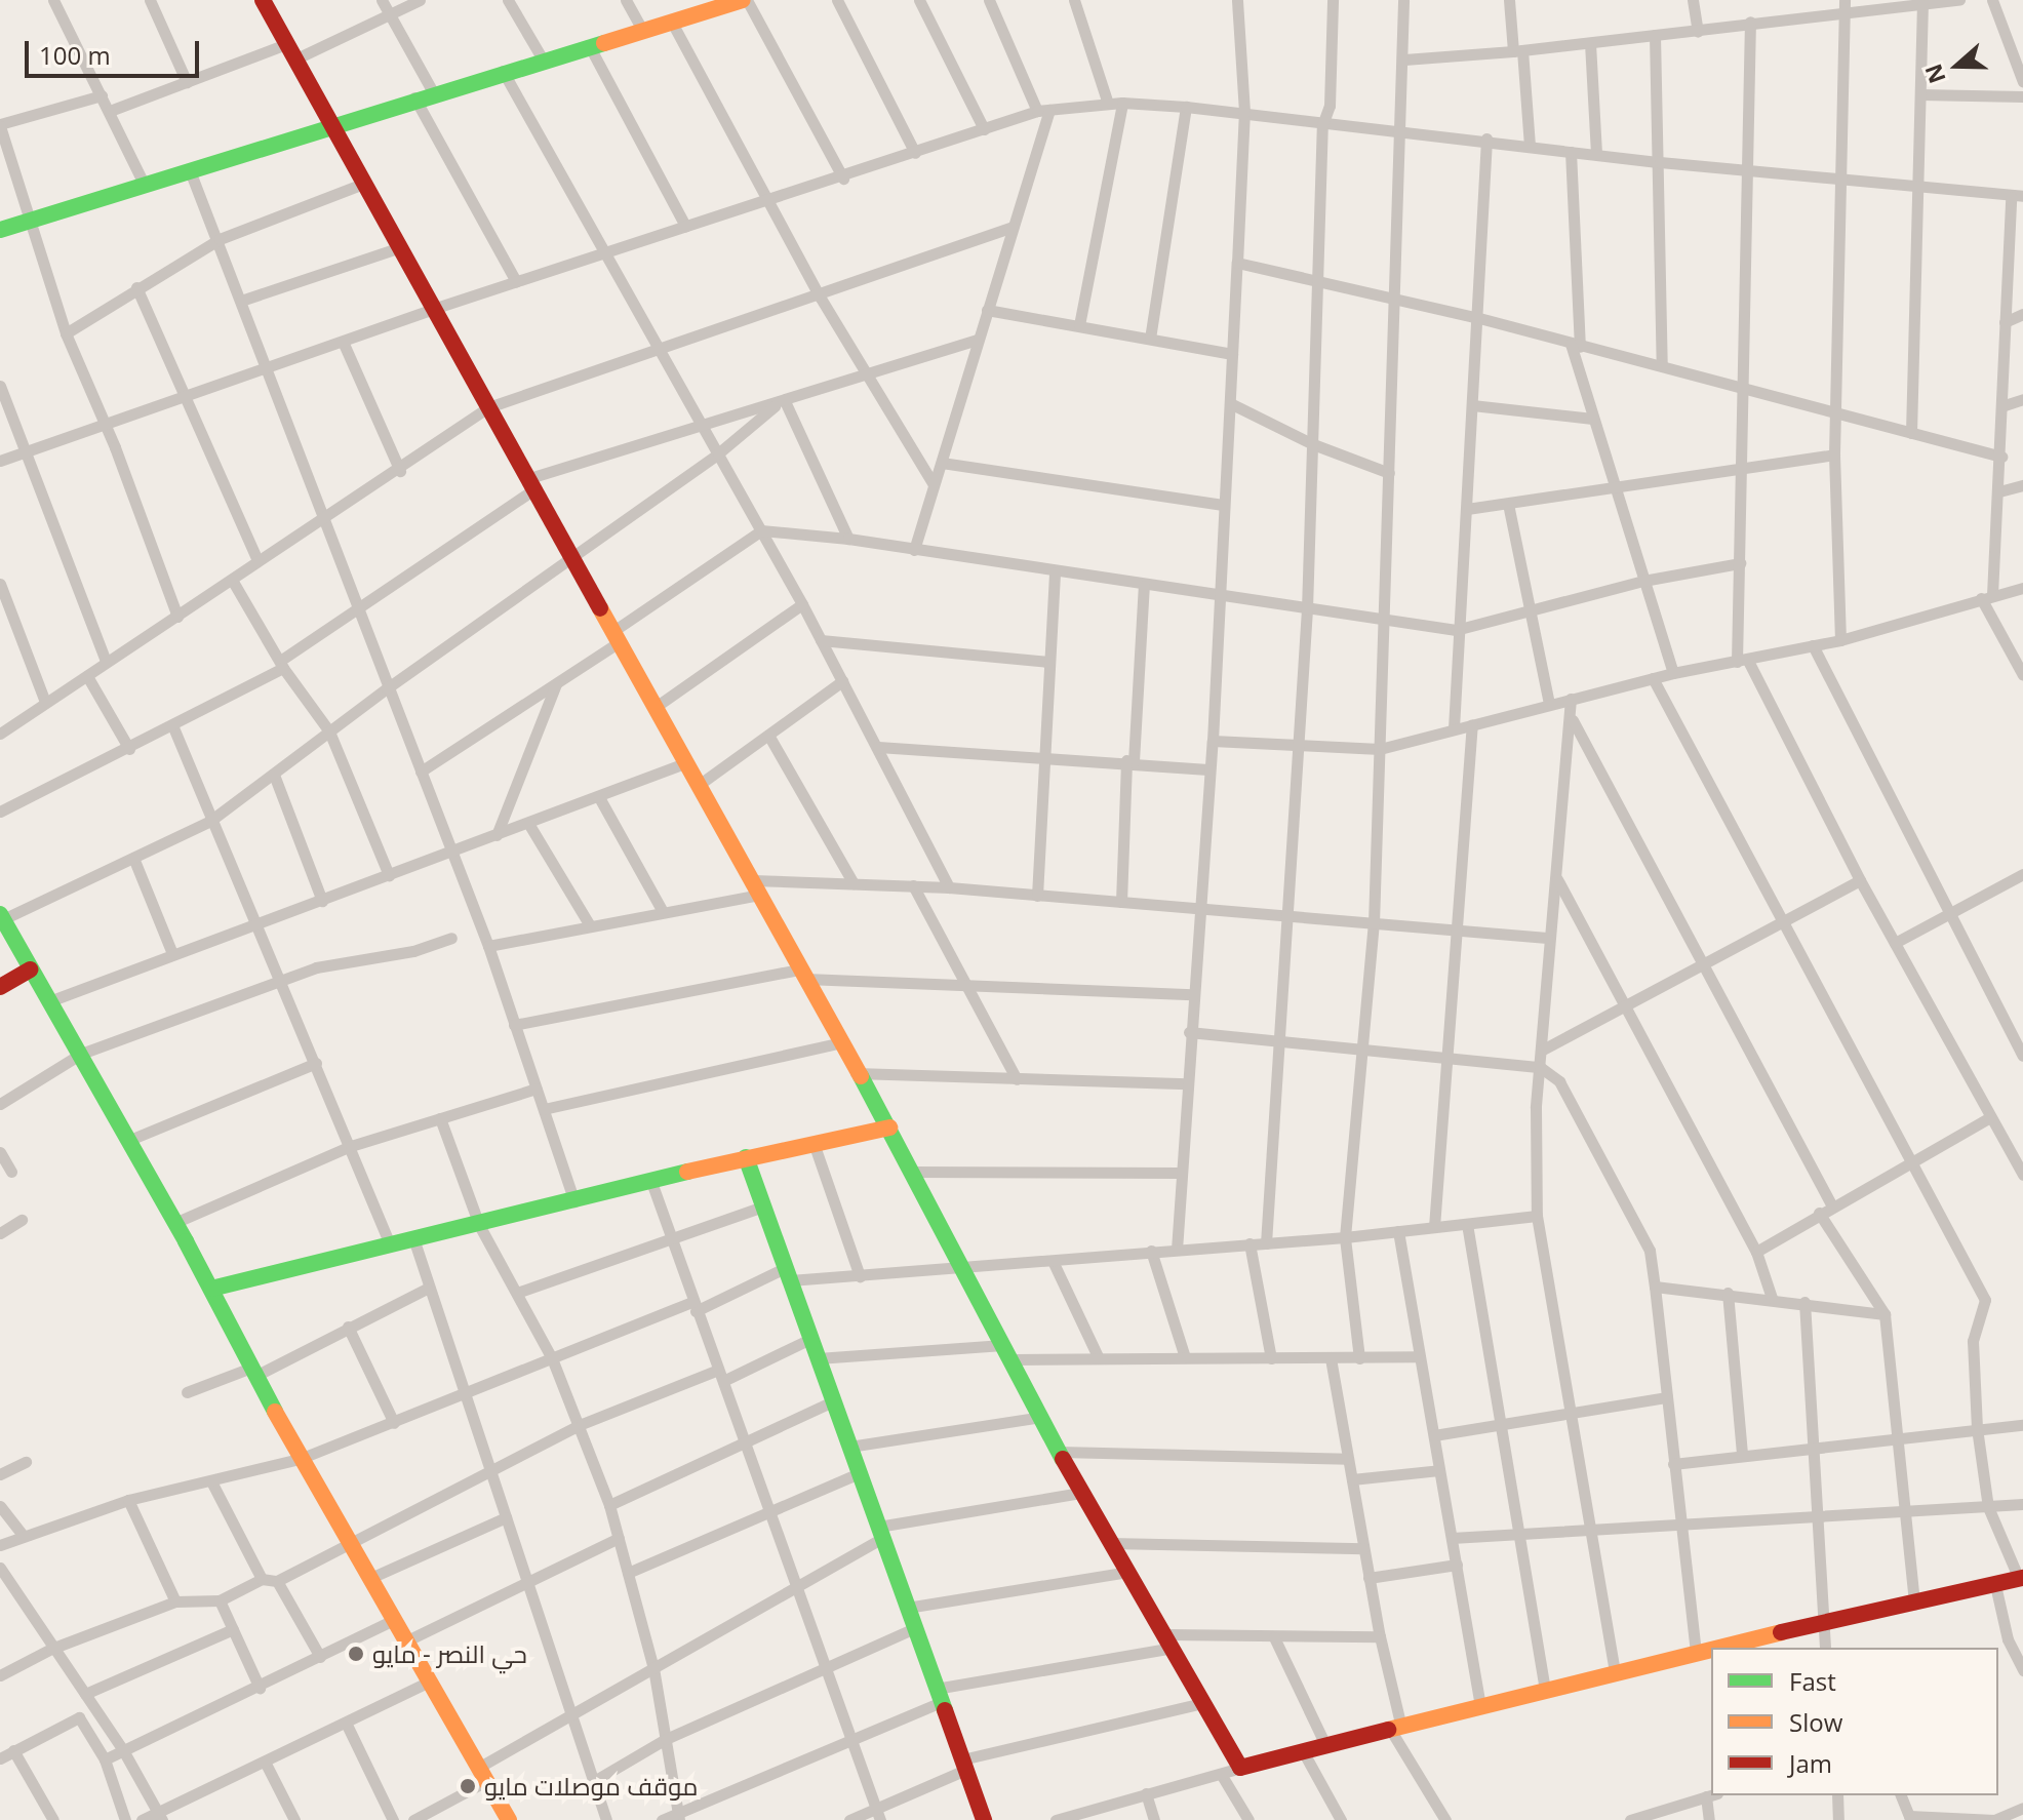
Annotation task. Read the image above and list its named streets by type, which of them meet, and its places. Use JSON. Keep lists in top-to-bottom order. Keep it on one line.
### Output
{"places":["حي النصر - مايو","موقف موصلات مايو"],"legend":["Fast","Slow","Jam"],"scale_bar":"100 m","north":"left"}
